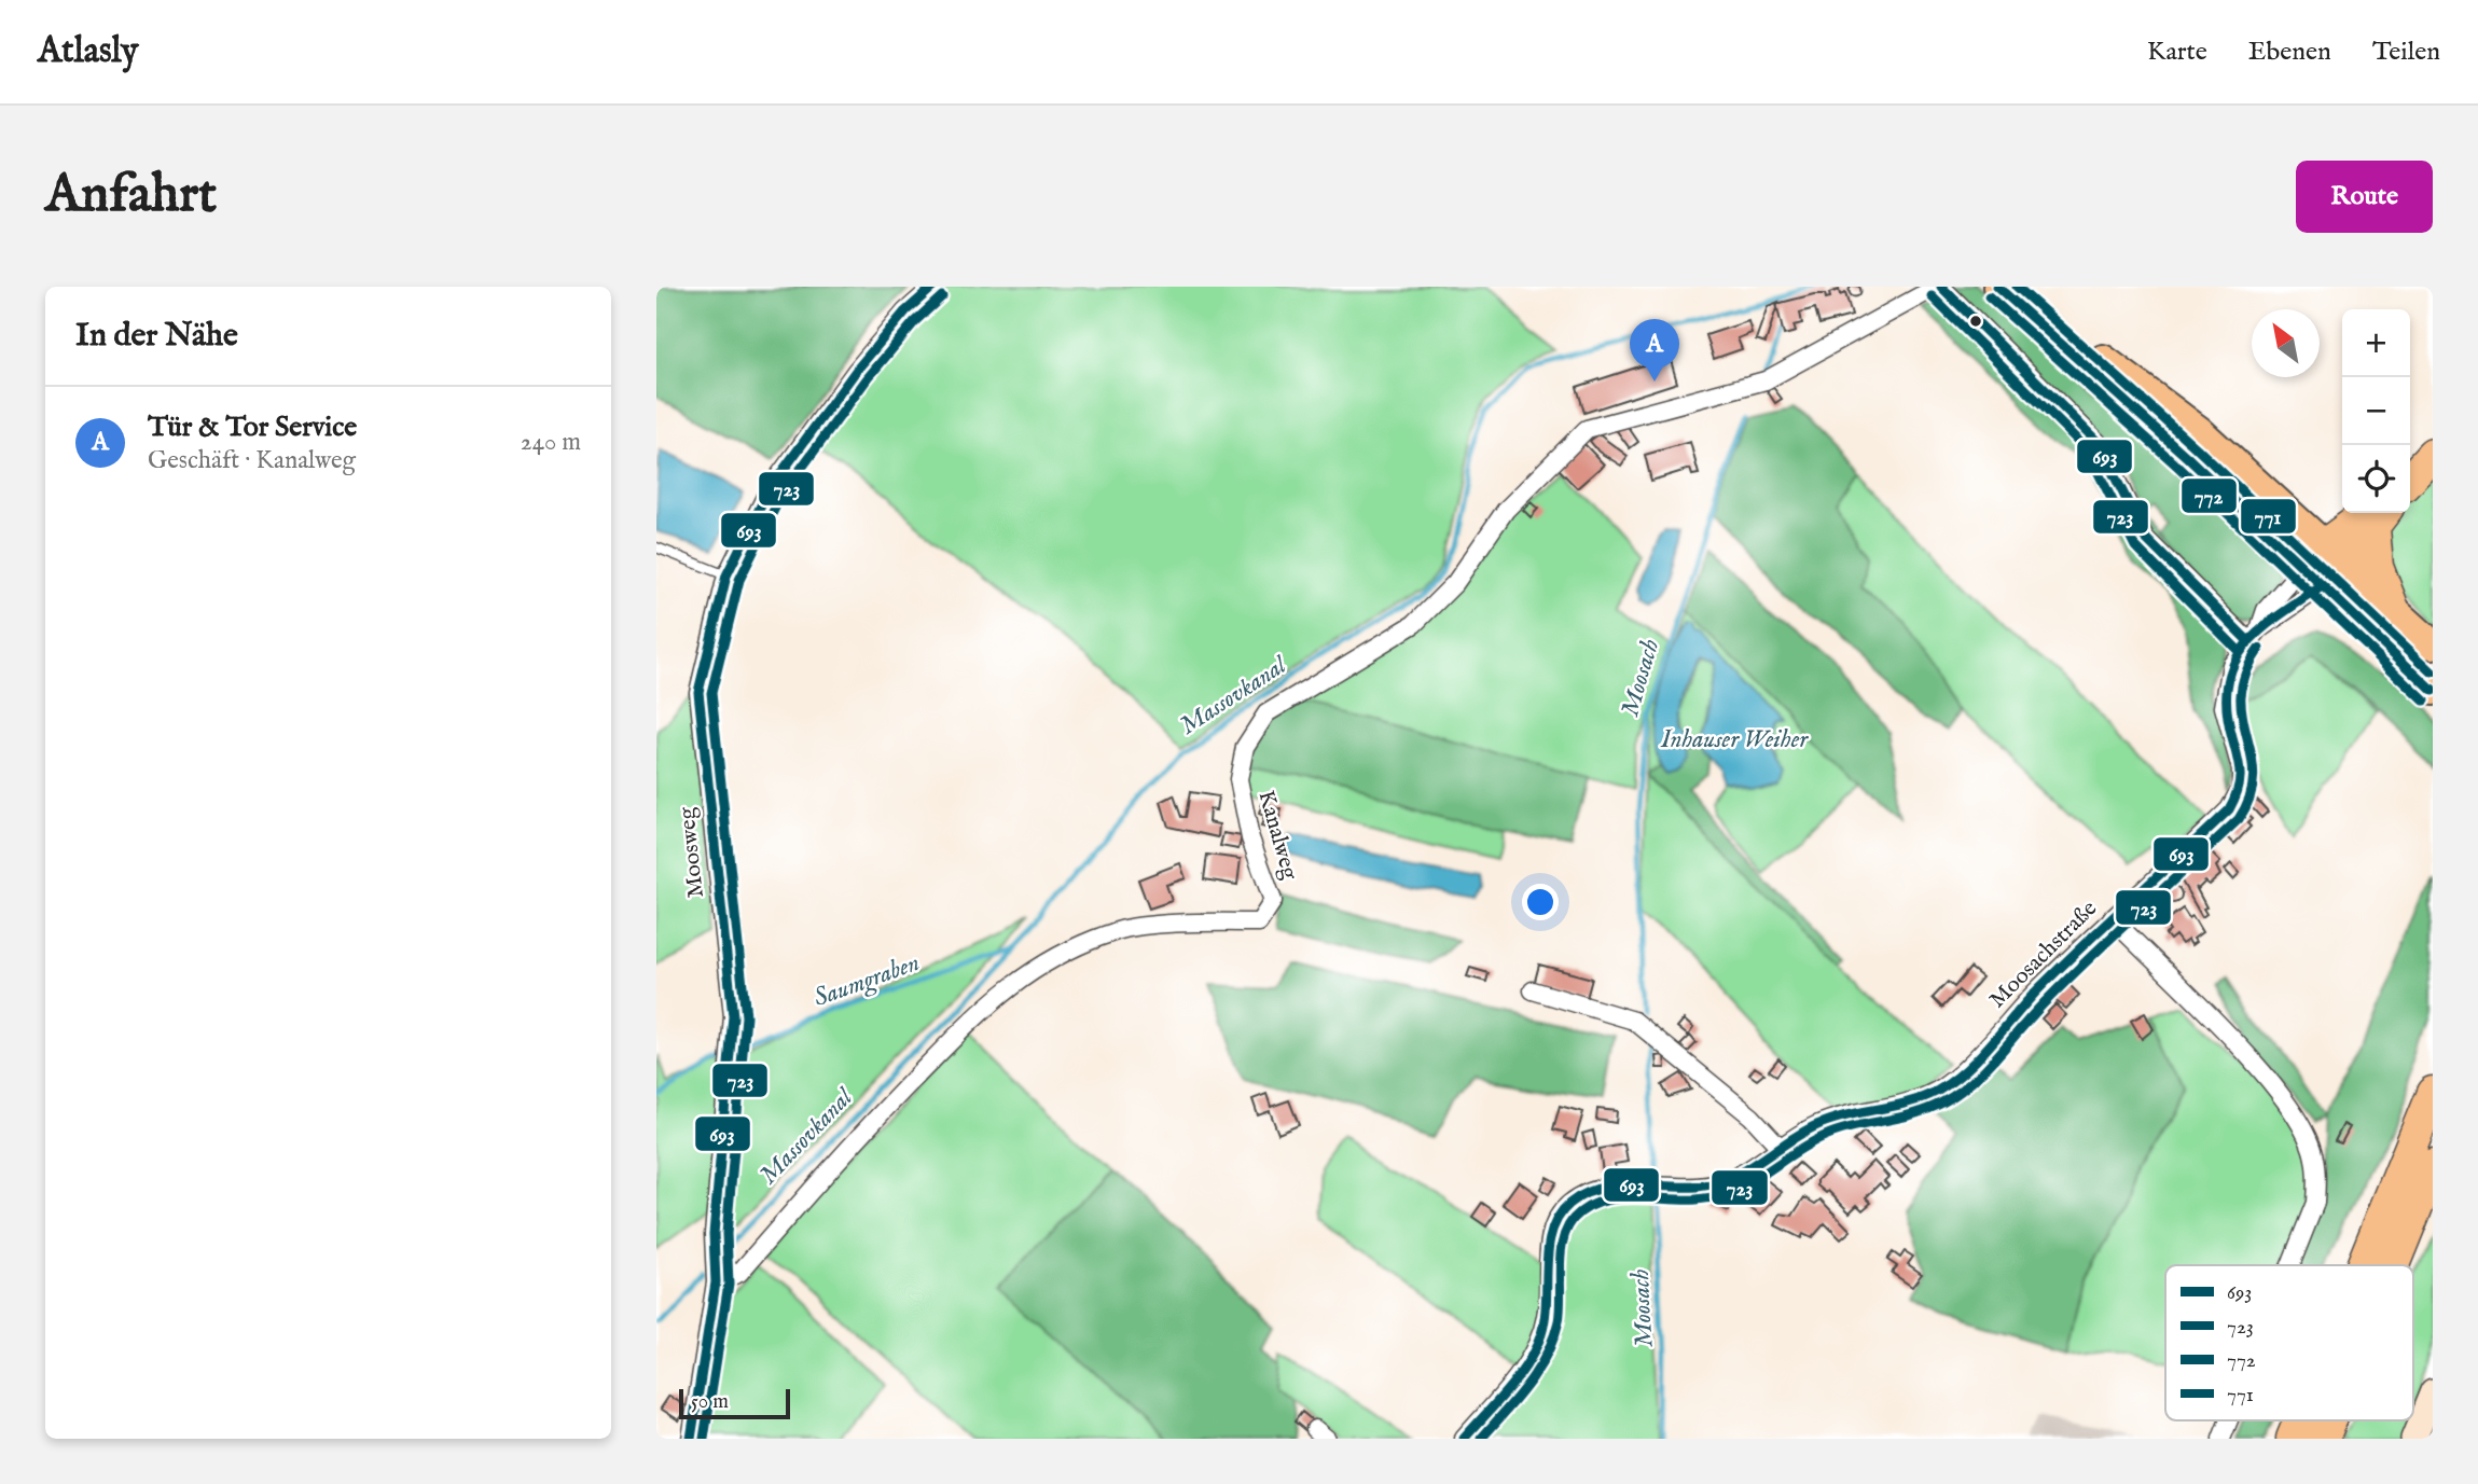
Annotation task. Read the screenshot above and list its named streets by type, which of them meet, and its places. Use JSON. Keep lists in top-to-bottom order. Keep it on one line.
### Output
{"streets":{"street":["Kanalweg","Moosweg","Moosachstraße"]},"crossings":[["Kanalweg","Moosweg"]],"water":["Moosach","Massovkanal","Inhauser Weiher","Saumgraben"],"lines":["transit line 693","transit line 771","transit line 723","transit line 772"],"legend":["693","723","772","771"],"scale_bar":"50 m","north":"top left","page":{"header":"Atlasly","nav":["Karte","Ebenen","Teilen"],"buttons":"Route","title":"Anfahrt","heading":"In der Nähe","map_buttons":["+","−"],"pins":"A","list":[{"mark":"A","name":"Tür & Tor Service","note":"Geschäft · Kanalweg","value":"240 m"}],"scale":"50 m"}}
